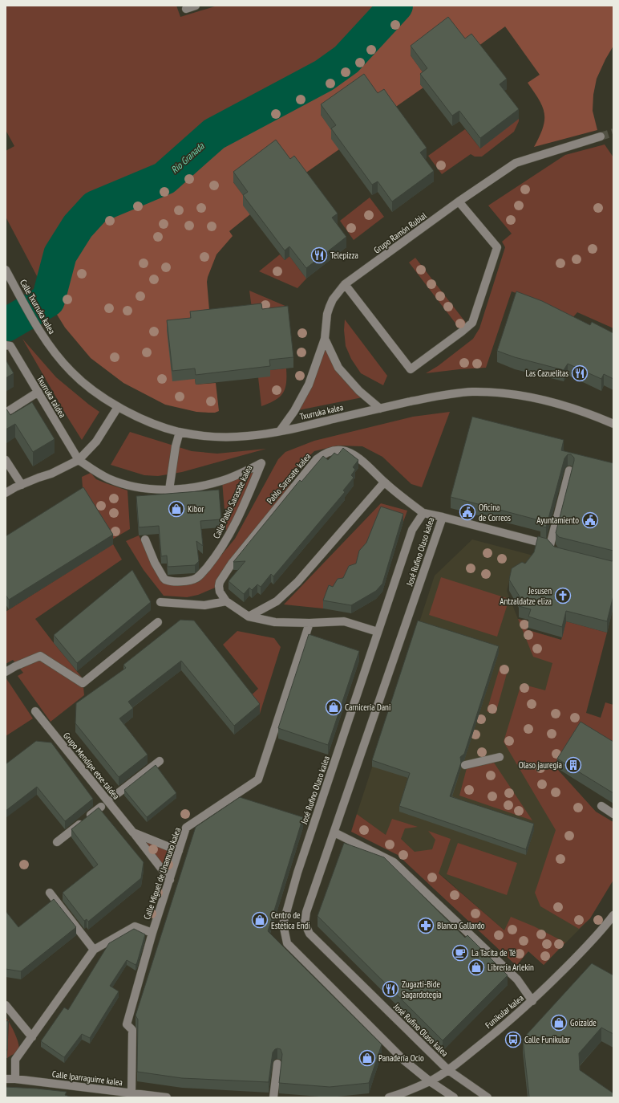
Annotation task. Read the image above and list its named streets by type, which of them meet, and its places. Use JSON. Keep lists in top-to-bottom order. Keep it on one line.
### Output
{"streets":{"street":["Grupo Ramón Rubial","Calle Txurruka kalea","Txurruka taldea","Txurruka kalea","Pablo Sarasate kalea","Calle Pablo Sarasate kalea","José Rufino Olaso kalea","Grupo Mendipe etxe-taldea","Calle Miguel de Unamuno kalea","Funikular kalea","Calle Iparraguirre kalea"]},"crossings":[["Grupo Ramón Rubial","Txurruka kalea"],["Calle Txurruka kalea","Txurruka kalea"],["Pablo Sarasate kalea","José Rufino Olaso kalea"],["Pablo Sarasate kalea","Calle Miguel de Unamuno kalea"],["José Rufino Olaso kalea","Funikular kalea"],["Grupo Mendipe etxe-taldea","Calle Miguel de Unamuno kalea"],["Calle Miguel de Unamuno kalea","Calle Iparraguirre kalea"]],"water":["Río Granada"],"places":{"restaurant":["Telepizza","Las Cazuelitas","Zugazti-Bide Sagardotegia"],"shop":["Kibor","Carnicería Dani","Centro de Estética Endi","Librería Arlekin","Goizalde","Panadería Ocio"],"public building":["Oficina de Correos","Ayuntamiento"],"church":["Jesusen Antzaldatze eliza"],"building":["Olaso jauregia"],"pharmacy":["Blanca Gallardo"],"cafe":["La Tacita de Té"],"bus stop":["Calle Funikular"]}}
